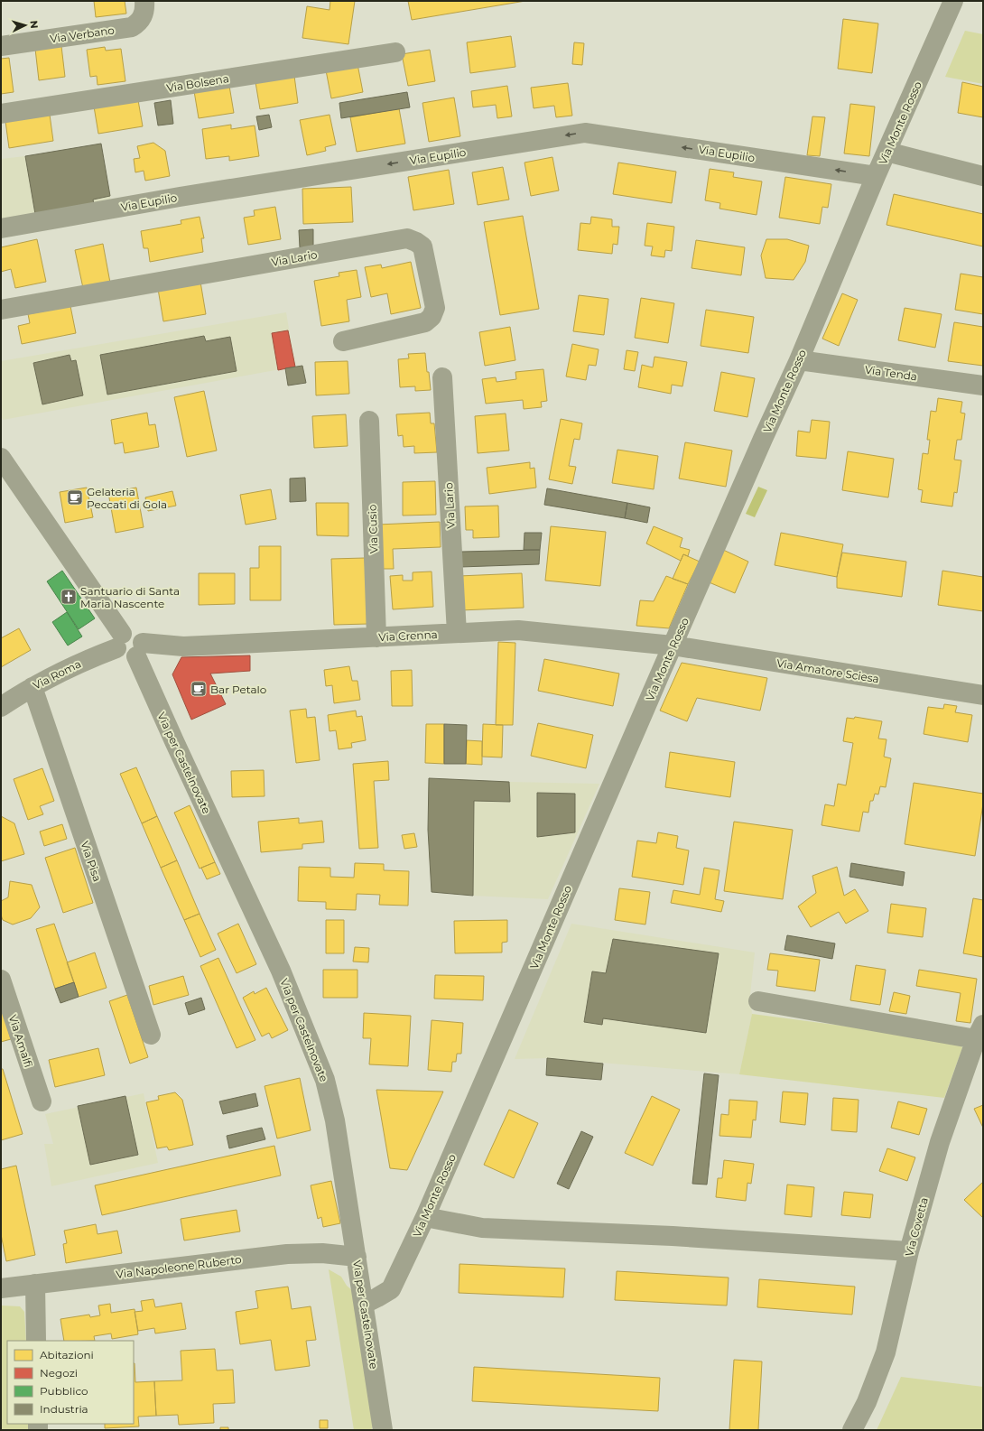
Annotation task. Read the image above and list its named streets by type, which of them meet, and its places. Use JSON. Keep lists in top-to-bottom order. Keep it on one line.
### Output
{"streets":{"street":["Via Verbano","Via Bolsena","Via Monte Rosso","Via Eupilio","Via Lario","Via Tenda","Via Cusio","Via Crenna","Via Amatore Sciesa","Via Roma","Via per Castelnovate","Via Pisa","Via Amalfi","Via Covetta","Via Napoleone Ruberto"]},"crossings":[["Via Monte Rosso","Via Eupilio"],["Via Monte Rosso","Via Tenda"],["Via Monte Rosso","Via Crenna"],["Via Monte Rosso","Via Amatore Sciesa"],["Via Monte Rosso","Via per Castelnovate"],["Via Lario","Via Crenna"],["Via Cusio","Via Crenna"],["Via Crenna","Via Amatore Sciesa"],["Via Crenna","Via per Castelnovate"],["Via Roma","Via Pisa"],["Via per Castelnovate","Via Napoleone Ruberto"]],"one_way":["Via Eupilio"],"places":{"cafe":["Gelateria Peccati di Gola","Bar Petalo"],"church":["Santuario di Santa Maria Nascente"]},"legend":["Abitazioni","Negozi","Pubblico","Industria"],"north":"right"}
